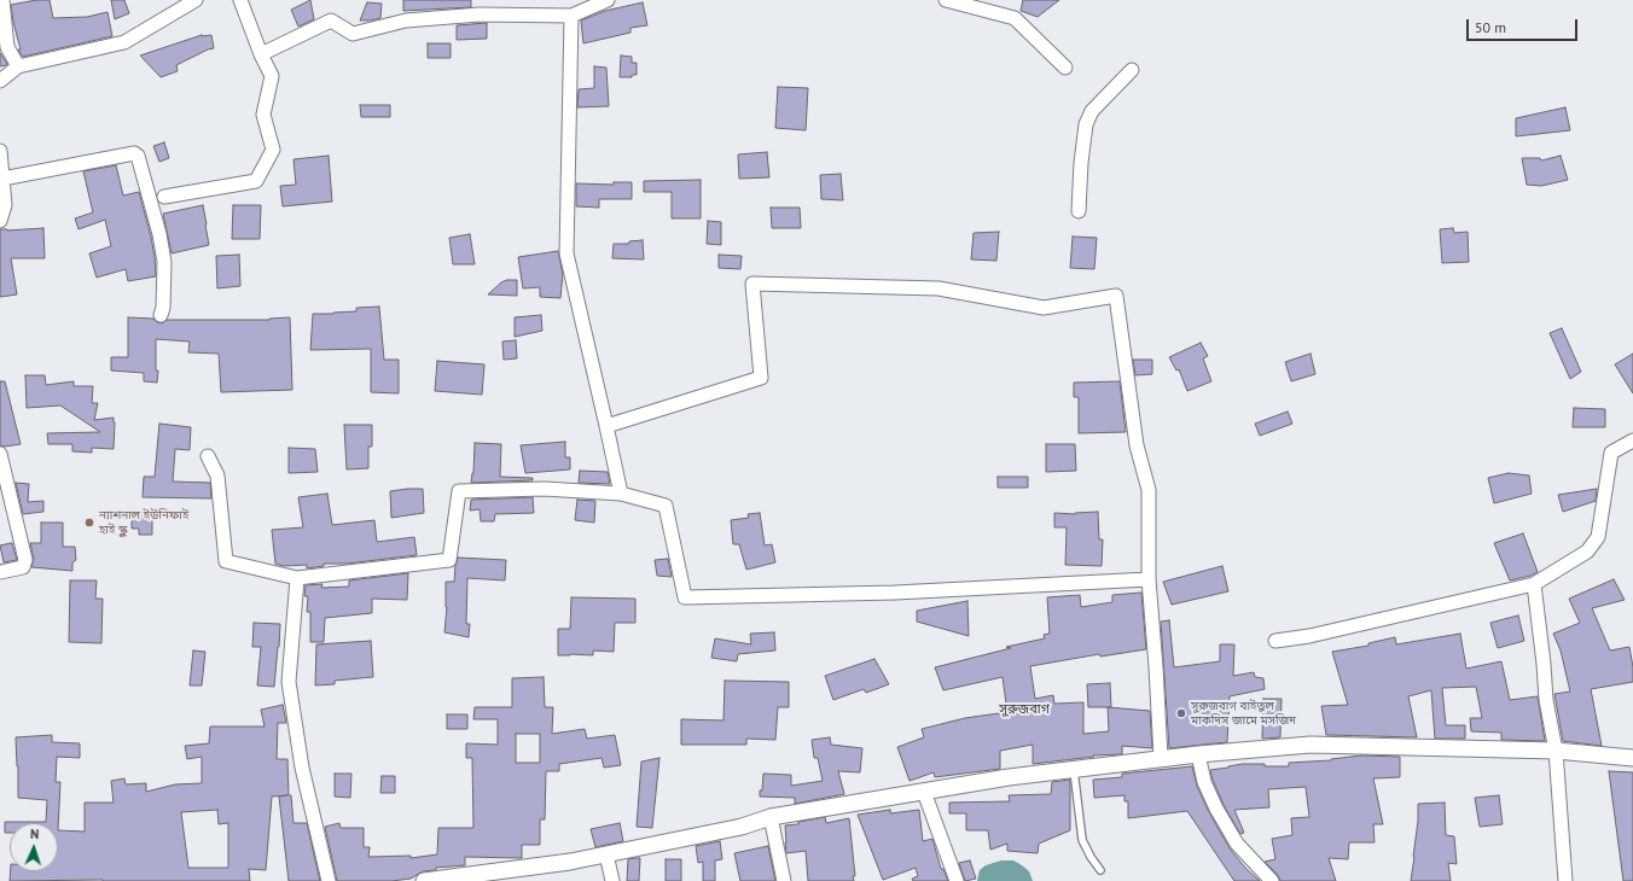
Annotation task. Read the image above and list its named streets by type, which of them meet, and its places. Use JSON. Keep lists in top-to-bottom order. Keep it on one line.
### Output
{"districts":["সুরুজবাগ"],"places":["ন্যাশনাল ইউনিফাই হাই স্কুল","সুরুজবাগ বাইতুল মাকদিস জামে মসজিদ"],"scale_bar":"50 m","north":"top"}
